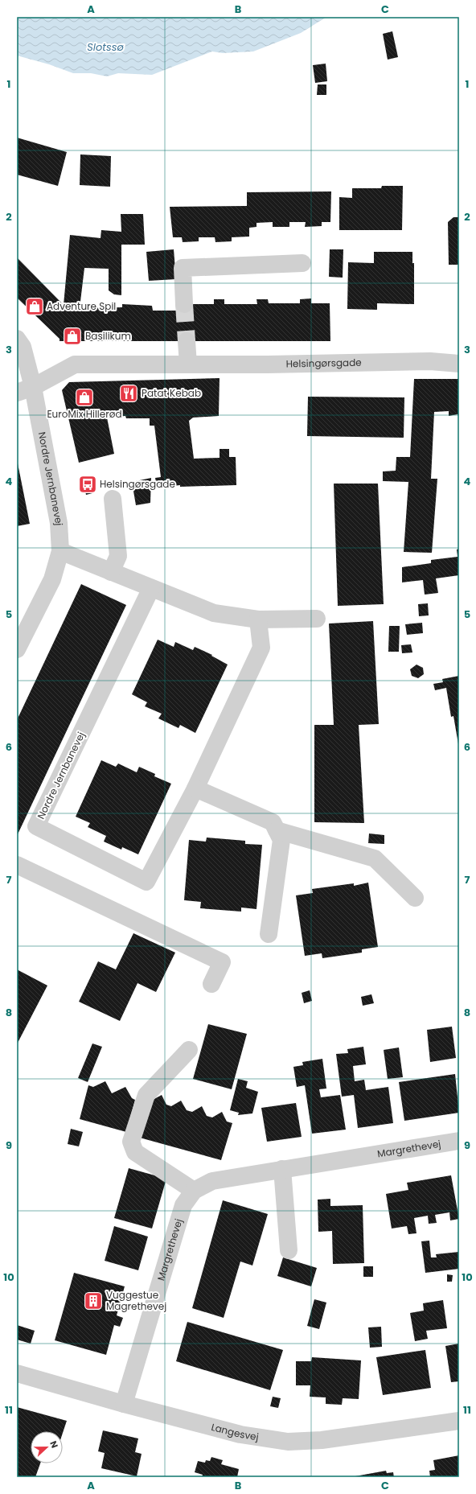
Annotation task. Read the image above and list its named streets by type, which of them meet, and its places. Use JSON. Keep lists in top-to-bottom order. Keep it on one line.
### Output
{"streets":{"street":["Helsingørsgade","Nordre Jernbanevej","Margrethevej","Langesvej"]},"crossings":[["Helsingørsgade","Nordre Jernbanevej"],["Margrethevej","Langesvej"]],"water":["Slotssø"],"places":{"shop":["Adventure Spil","Basilikum","EuroMix Hillerød"],"restaurant":["Patat Kebab"],"bus stop":["Helsingørsgade"],"building":["Vuggestue Magrethevej"]},"north":"right","grid":{"columns":["A","B","C"],"rows":["1","2","3","4","5","6","7","8","9","10","11"]}}
